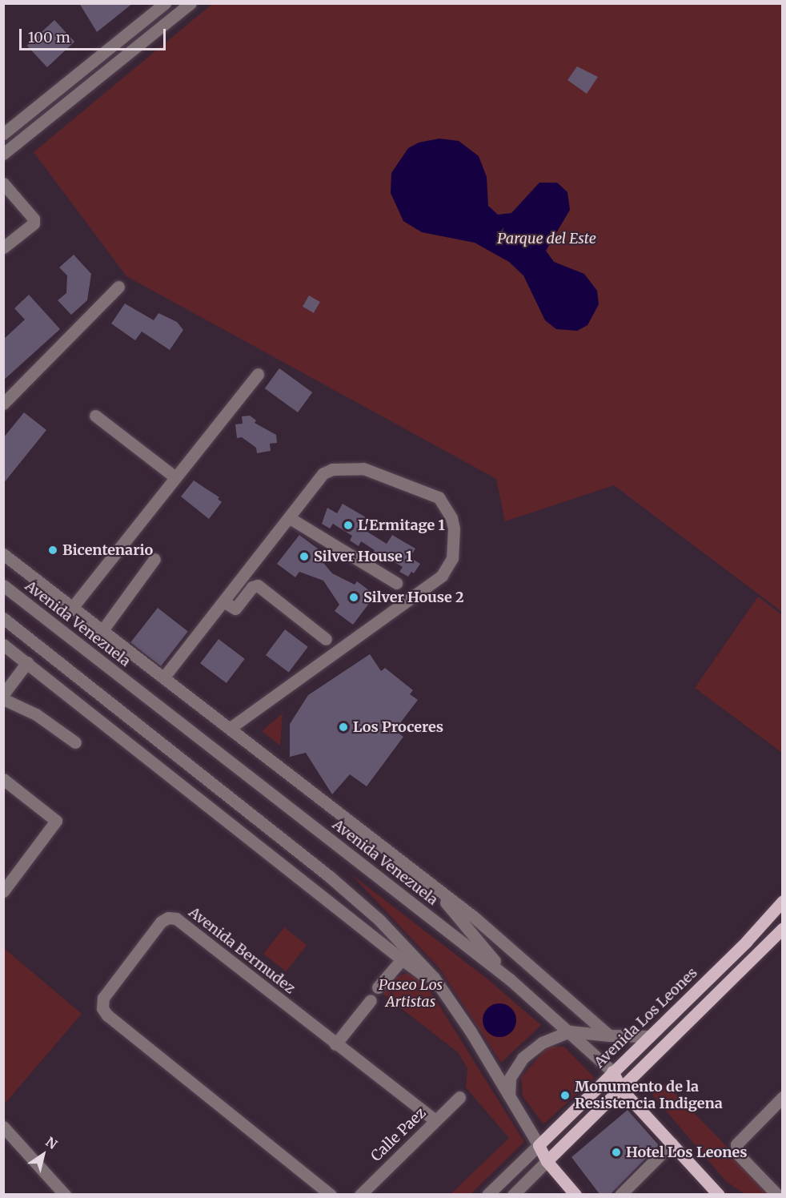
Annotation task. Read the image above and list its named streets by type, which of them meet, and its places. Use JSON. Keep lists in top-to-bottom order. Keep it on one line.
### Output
{"streets":{"main road":["Avenida Venezuela","Avenida Los Leones"],"street":["Avenida Bermudez","Calle Paez"]},"crossings":[["Avenida Venezuela","Avenida Los Leones"],["Avenida Bermudez","Calle Paez"]],"parks":["Parque del Este","Paseo Los Artistas"],"places":["L'Ermitage 1","Bicentenario","Silver House 1","Silver House 2","Los Proceres","Monumento de la Resistencia Indigena","Hotel Los Leones"],"scale_bar":"100 m","north":"top right"}
